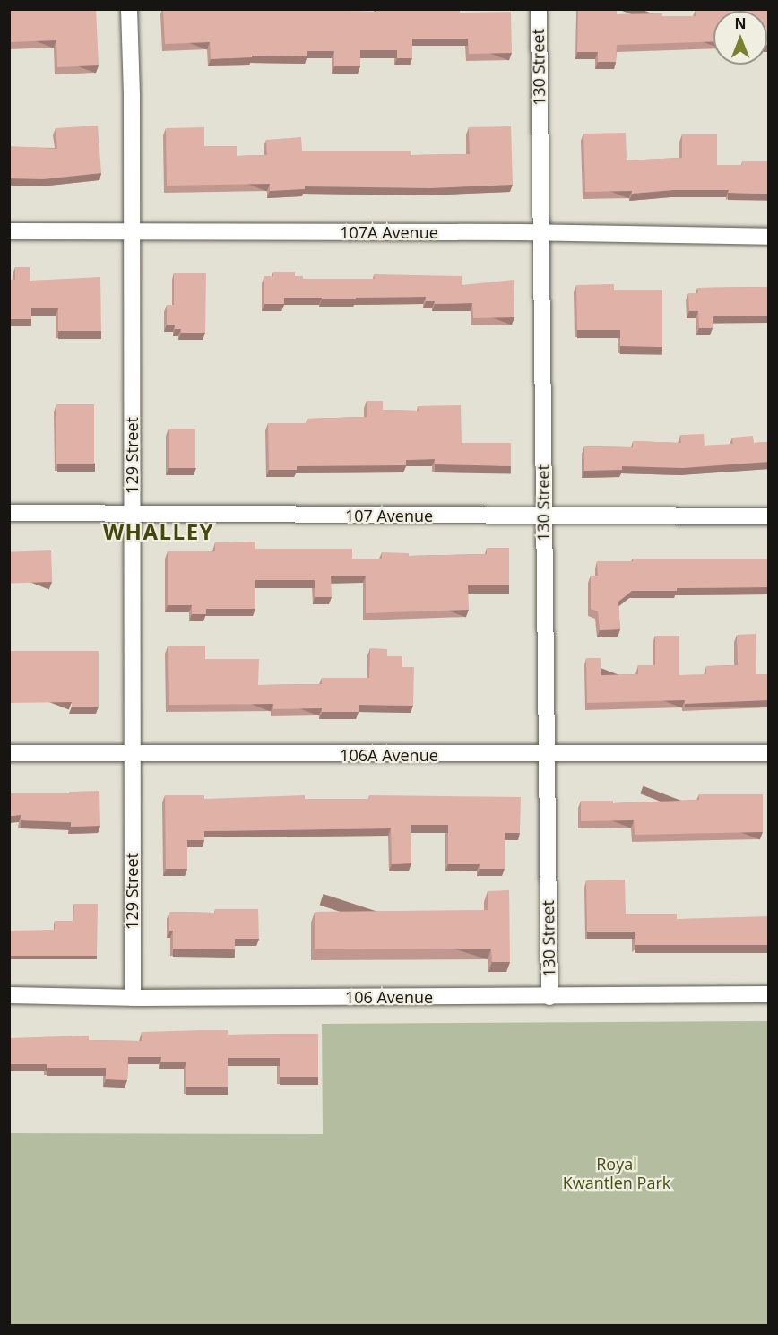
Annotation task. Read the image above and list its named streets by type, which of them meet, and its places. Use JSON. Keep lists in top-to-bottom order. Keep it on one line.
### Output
{"streets":{"street":["130 Street","107A Avenue","129 Street","107 Avenue","106A Avenue","106 Avenue"]},"crossings":[["130 Street","107A Avenue"],["130 Street","107 Avenue"],["130 Street","106A Avenue"],["130 Street","106 Avenue"],["107A Avenue","129 Street"],["129 Street","107 Avenue"],["129 Street","106A Avenue"],["129 Street","106 Avenue"]],"districts":["WHALLEY"],"parks":["Royal Kwantlen Park"],"north":"top"}
